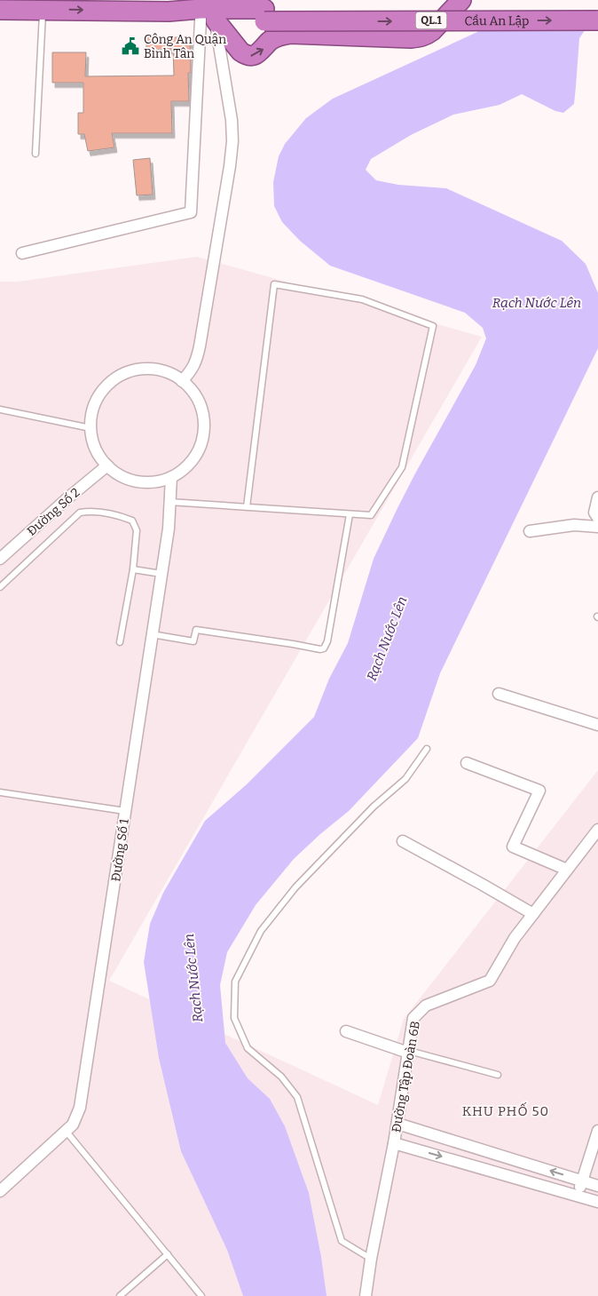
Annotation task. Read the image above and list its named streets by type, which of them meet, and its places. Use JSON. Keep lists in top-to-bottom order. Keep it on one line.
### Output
{"streets":{"highway":["QL.1","Cầu An Lập"],"street":["Đường Số 2","Đường Số 1","Đường Tập Đoàn 6B"]},"crossings":[["QL.1","Cầu An Lập"],["Đường Số 2","Đường Số 1"]],"districts":["KHU PHỐ 50"],"water":["Rạch Nước Lên"],"places":{"public building":["Công An Quận Bình Tân"]}}
